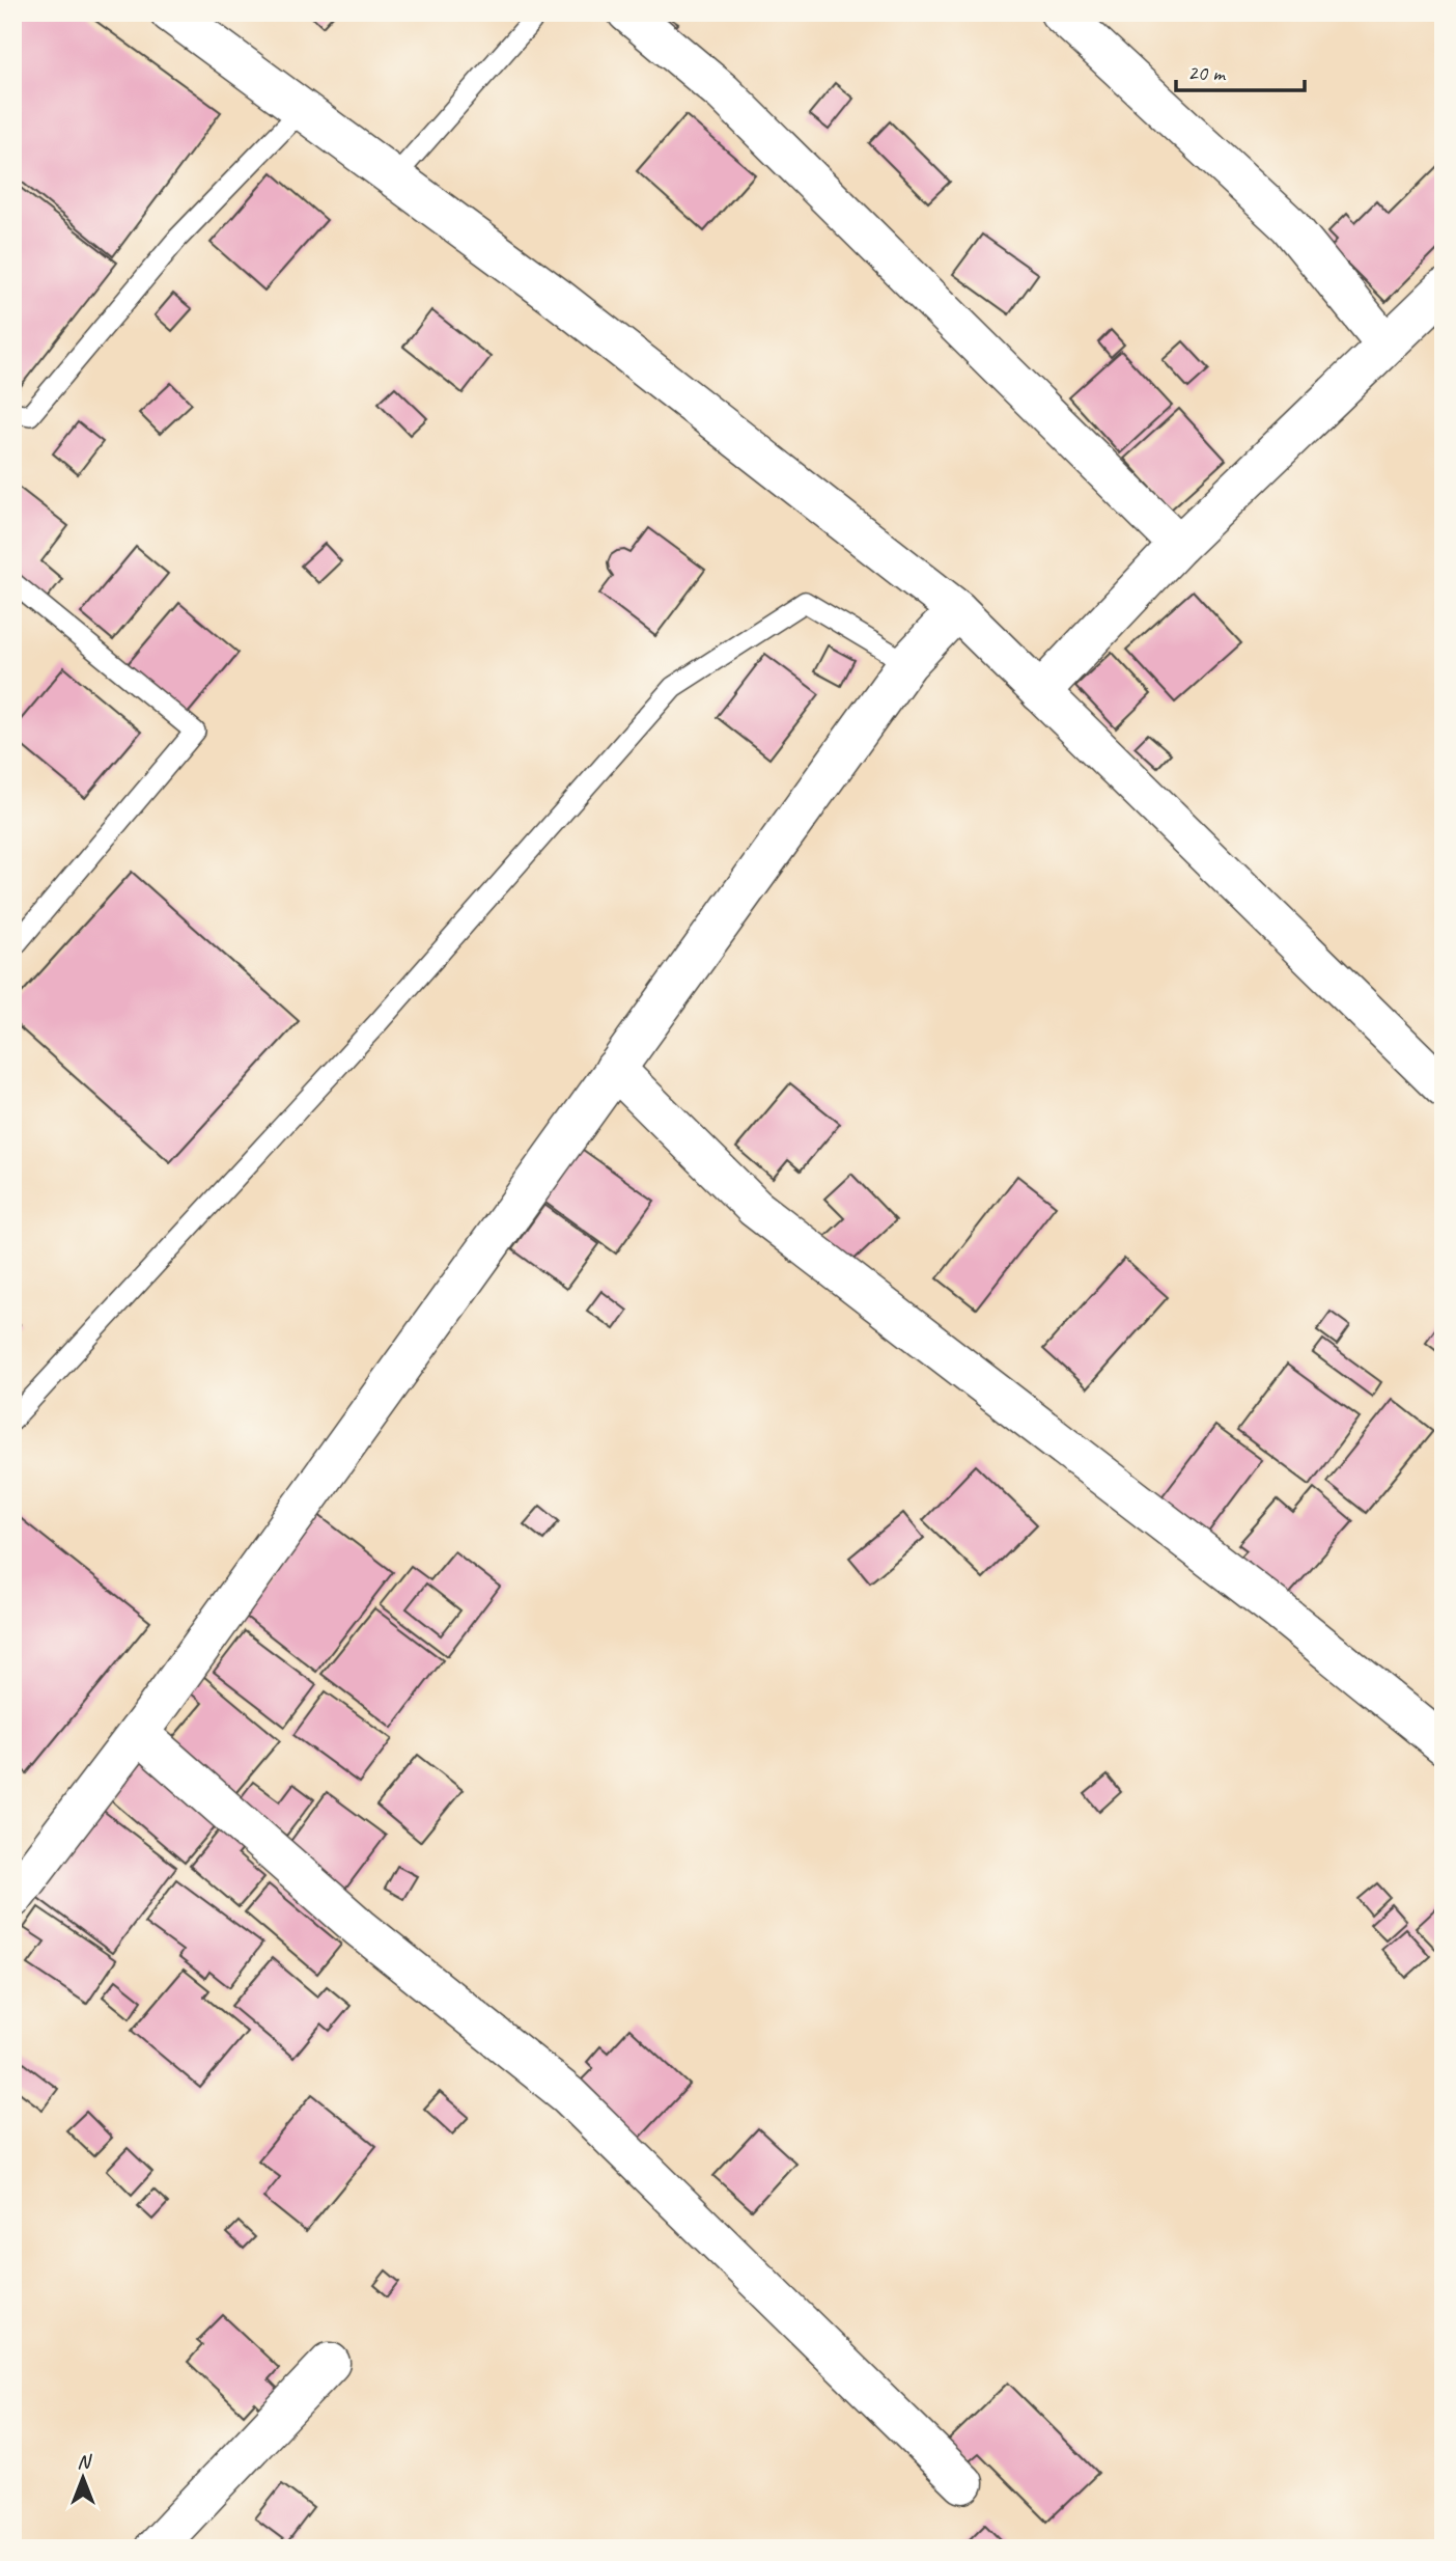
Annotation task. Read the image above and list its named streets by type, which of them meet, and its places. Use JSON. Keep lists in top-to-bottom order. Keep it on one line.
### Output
{"scale_bar":"20 m","north":"top"}
